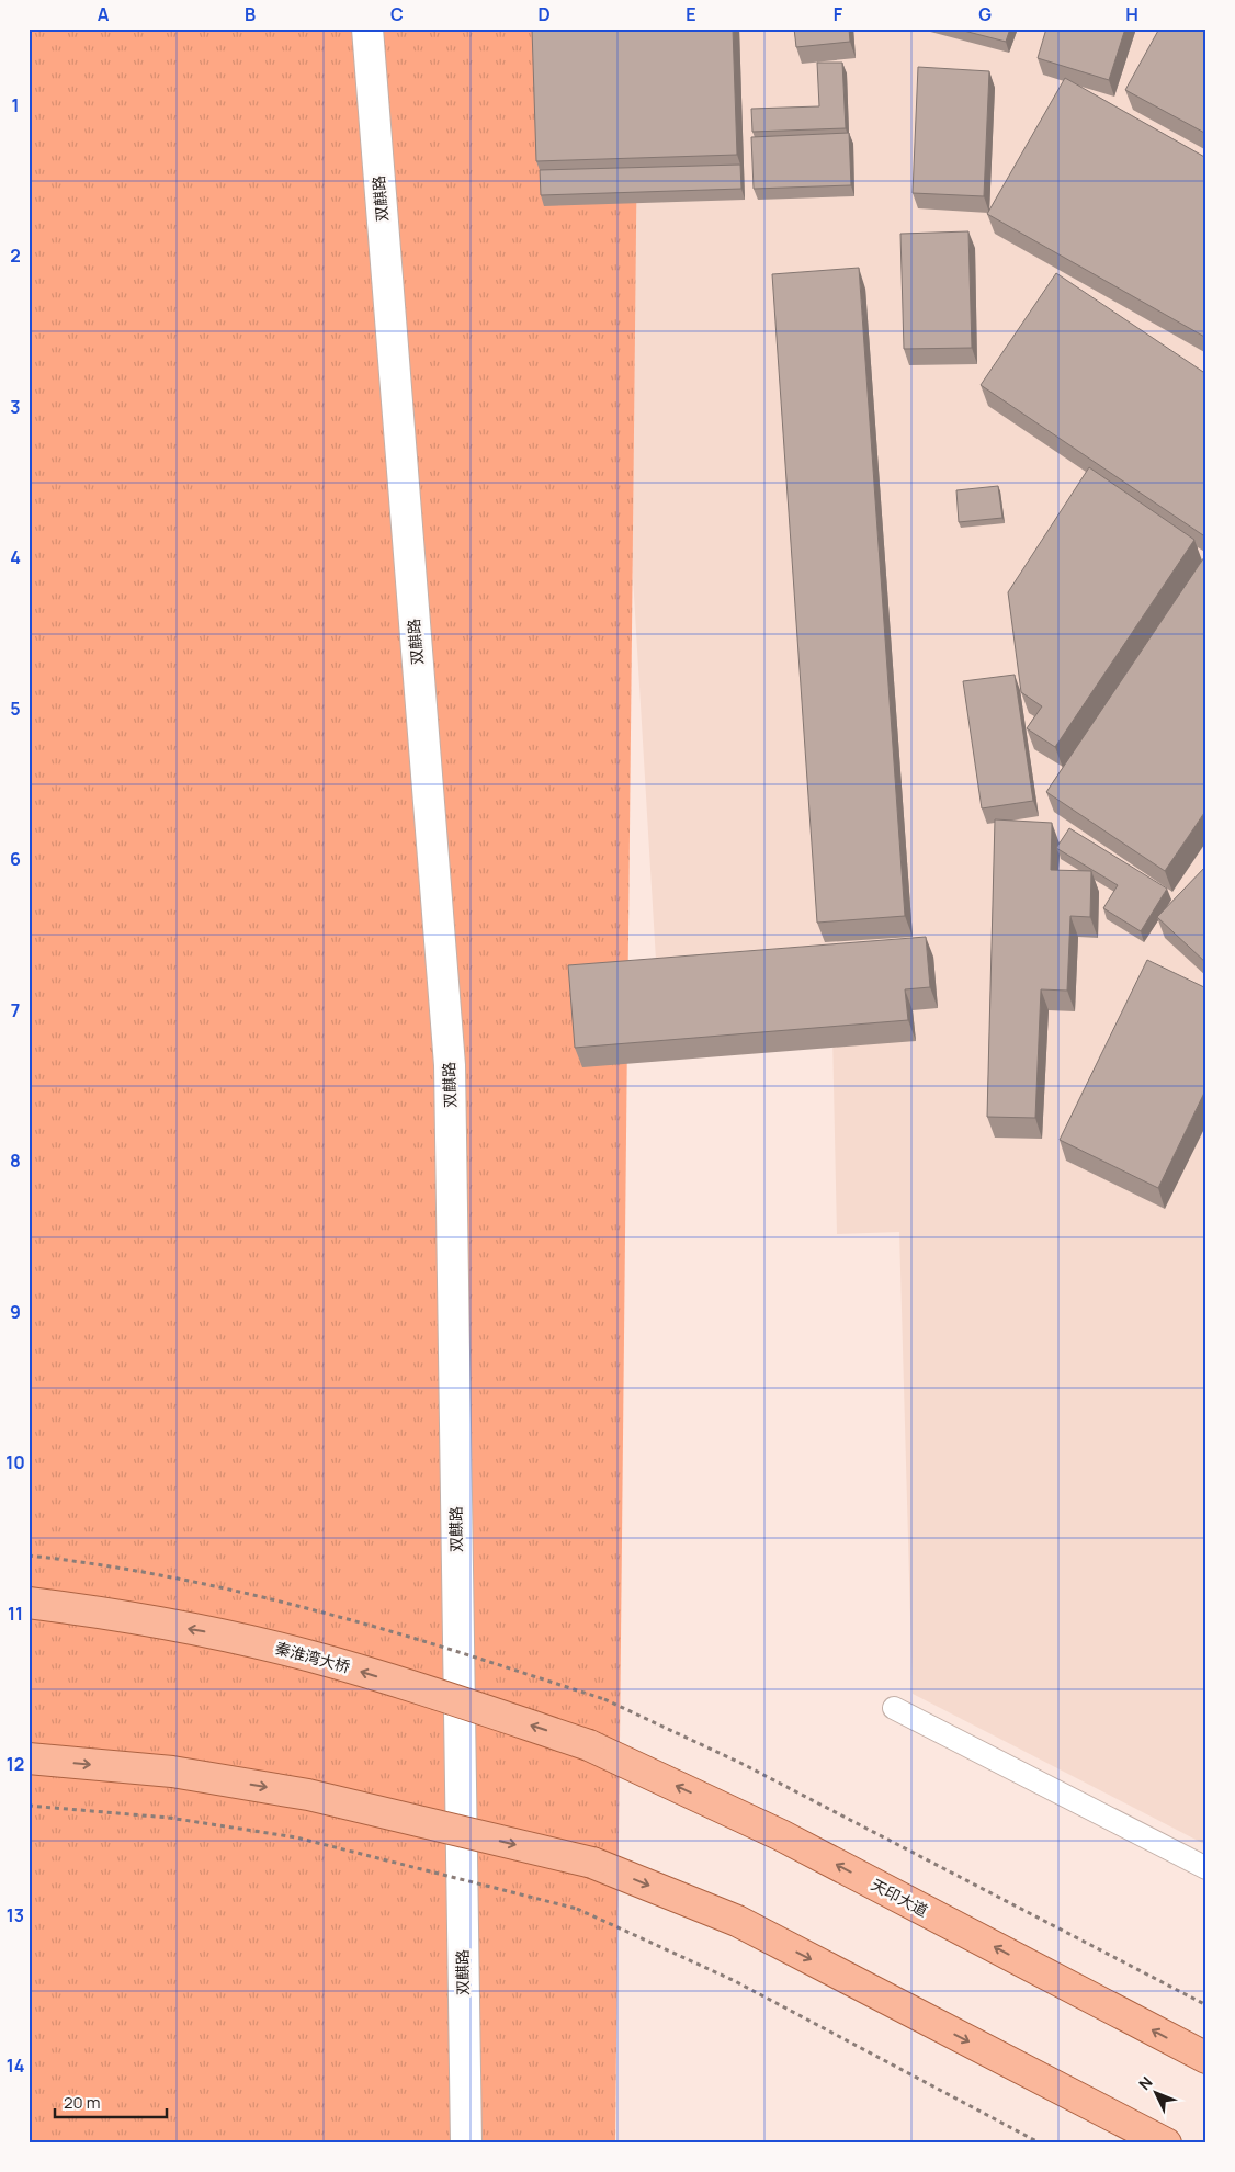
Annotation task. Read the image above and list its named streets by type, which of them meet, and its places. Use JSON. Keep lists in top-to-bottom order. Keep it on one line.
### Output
{"streets":{"main road":["秦淮湾大桥","天印大道"],"street":["双麒路"]},"crossings":[["秦淮湾大桥","天印大道"]],"scale_bar":"20 m","north":"top left","grid":{"columns":["A","B","C","D","E","F","G","H"],"rows":["1","2","3","4","5","6","7","8","9","10","11","12","13","14"]}}
